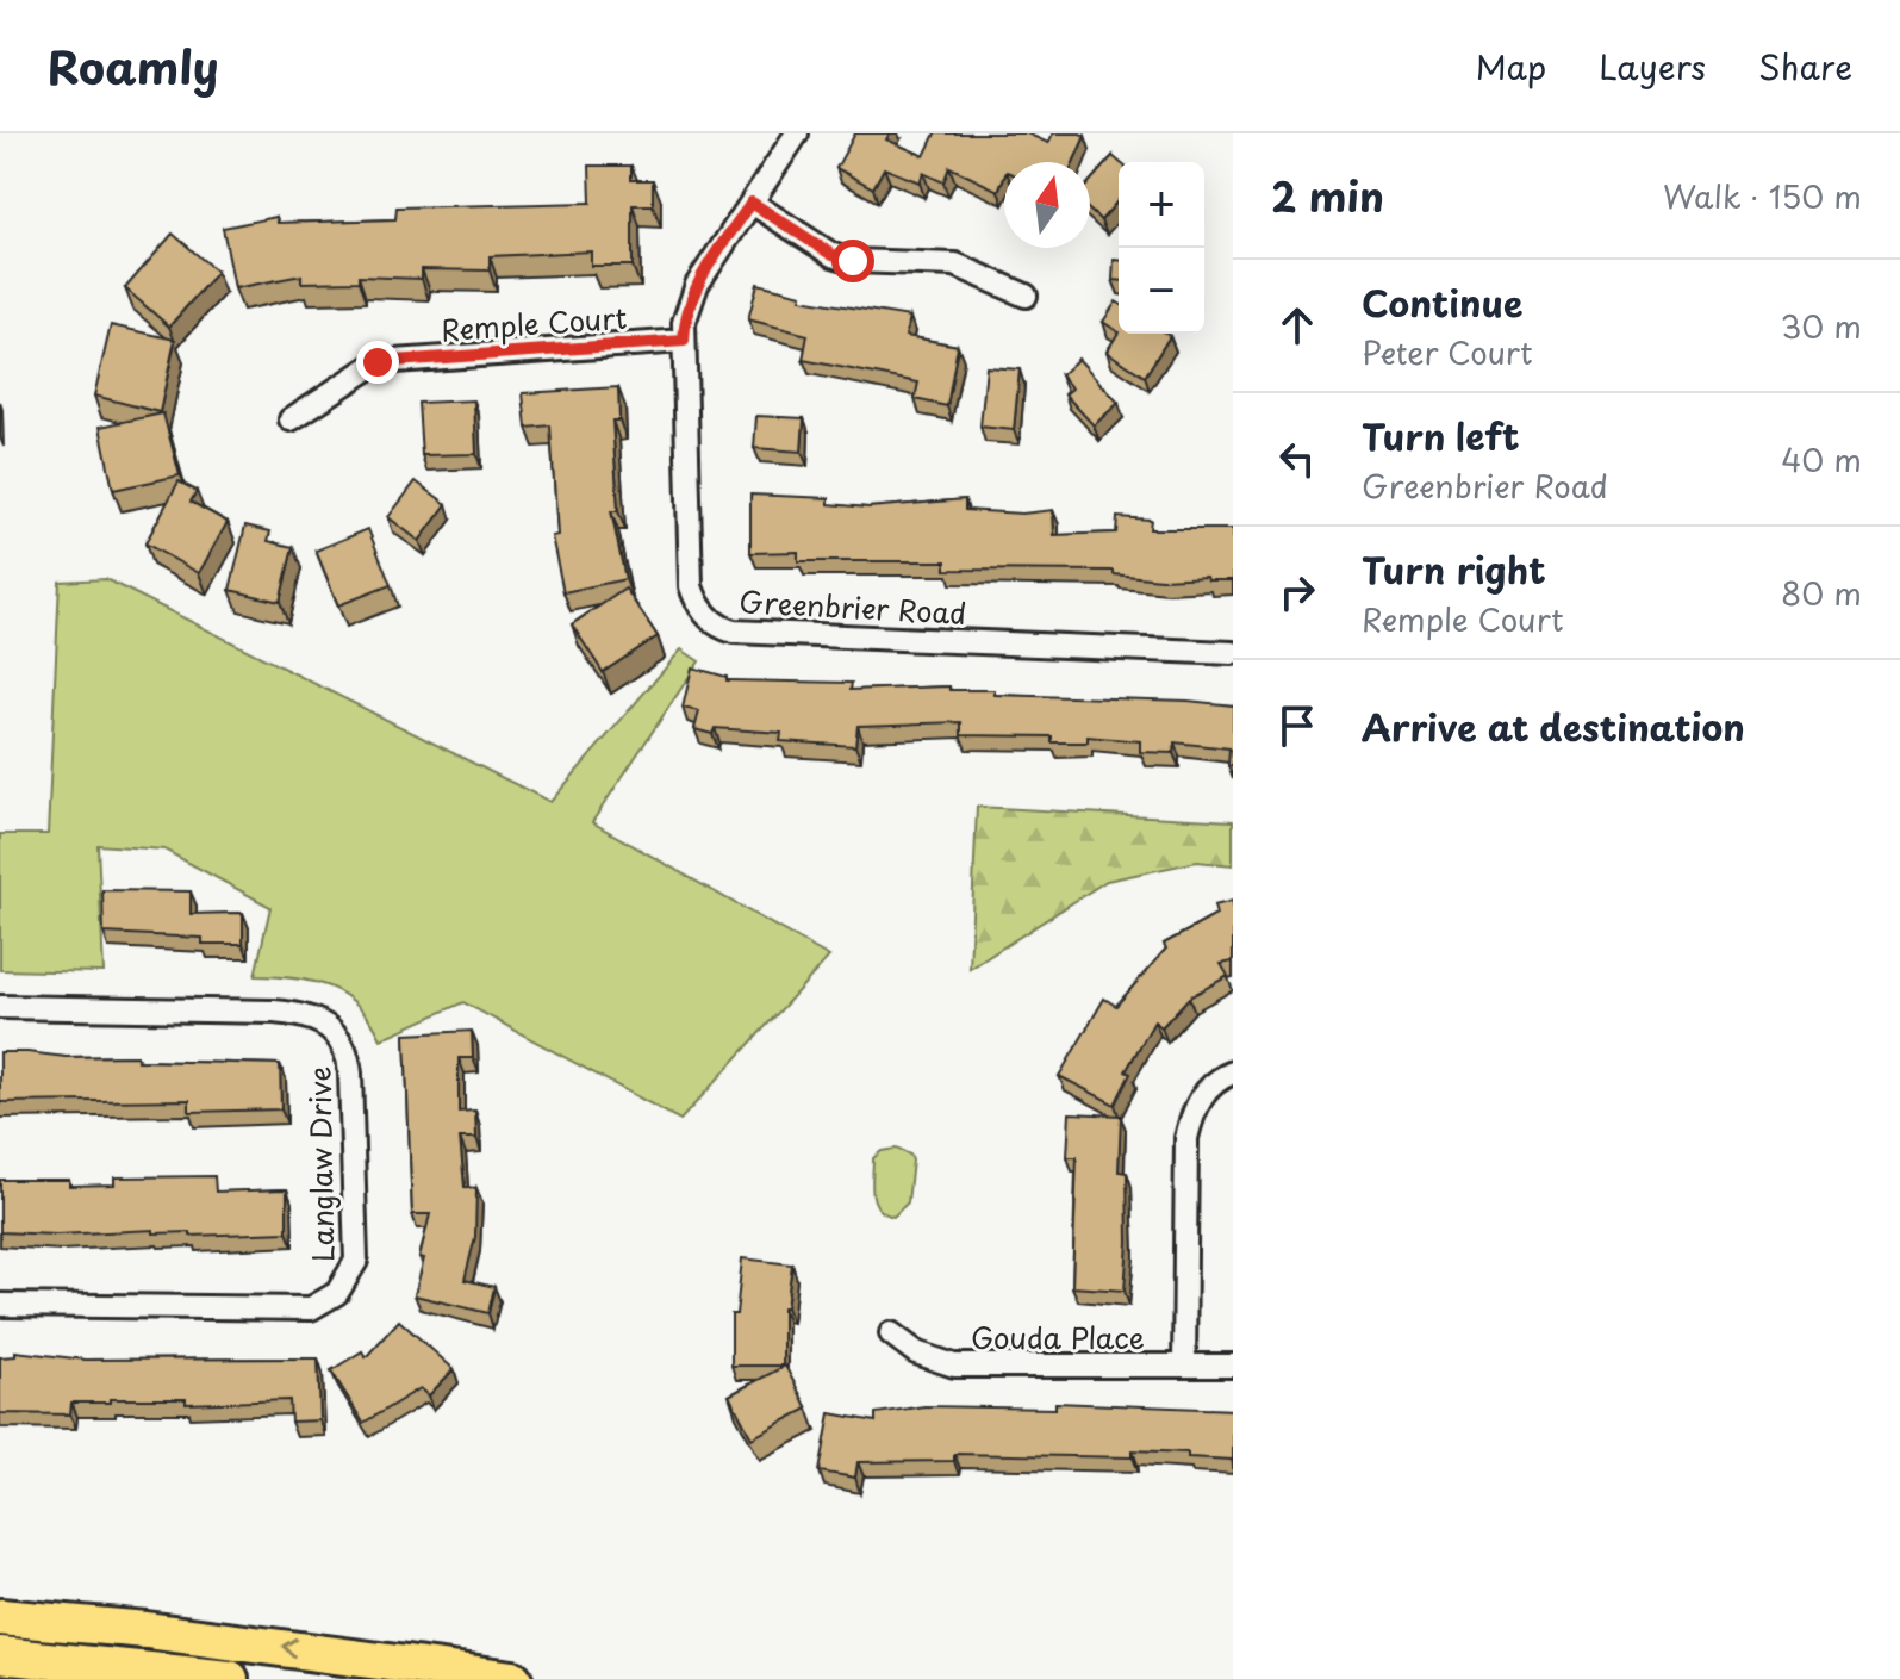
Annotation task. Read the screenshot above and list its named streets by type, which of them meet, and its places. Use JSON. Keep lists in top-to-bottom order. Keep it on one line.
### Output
{"streets":{"street":["Remple Court","Greenbrier Road","Langlaw Drive","Gouda Place"]},"crossings":[["Remple Court","Greenbrier Road"]],"north":"top","page":{"header":"Roamly","nav":["Map","Layers","Share"],"heading":["2 min","Walk · 150 m"],"map_buttons":["+","−"],"list":[["Continue","Peter Court","30 m"],["Turn left","Greenbrier Road","40 m"],["Turn right","Remple Court","80 m"],"Arrive at destination"]}}
